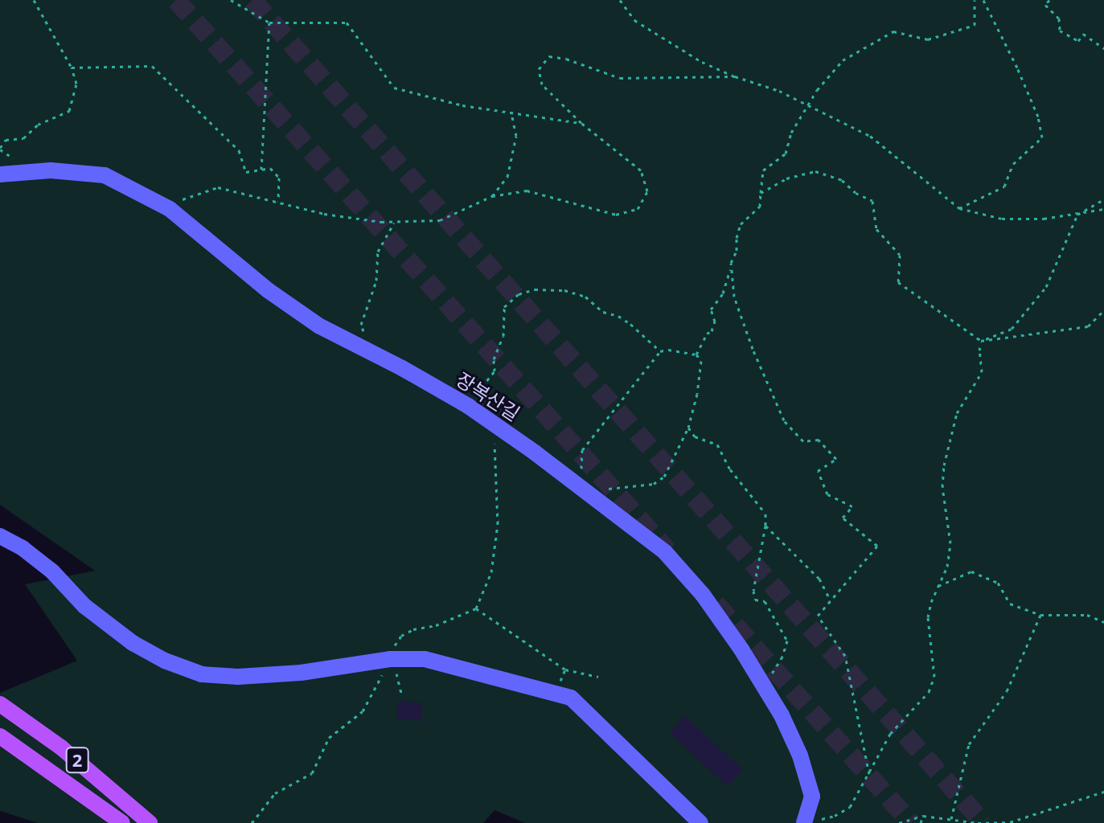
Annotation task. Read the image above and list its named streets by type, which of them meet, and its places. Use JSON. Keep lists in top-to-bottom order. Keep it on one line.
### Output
{"streets":{"main road":["2"],"street":["장복산길"]}}
